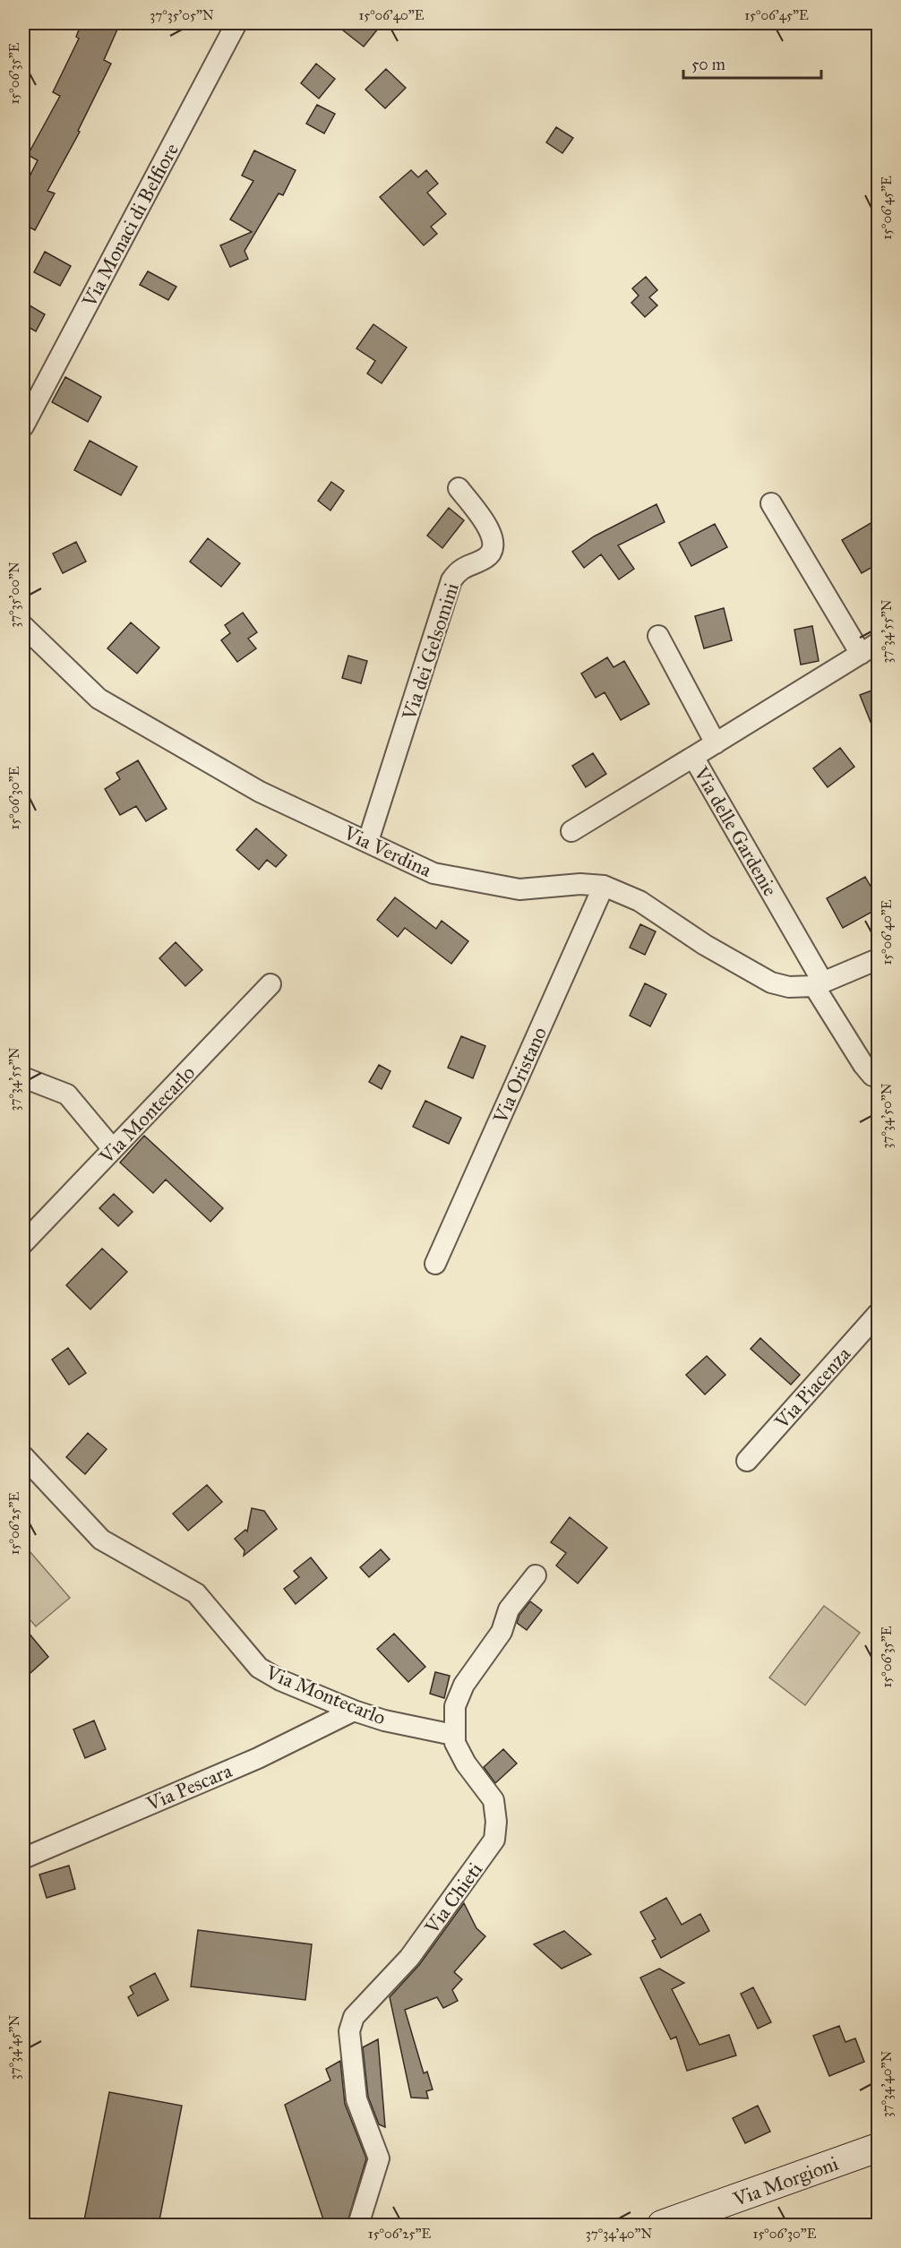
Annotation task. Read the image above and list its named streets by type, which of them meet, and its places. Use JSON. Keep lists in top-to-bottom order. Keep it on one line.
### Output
{"streets":{"main road":["Via Morgioni"],"street":["Via Monaci di Belfiore","Via dei Gelsomini","Via delle Gardenie","Via Verdina","Via Oristano","Via Montecarlo","Via Piacenza","Via Pescara","Via Chieti"]},"crossings":[["Via dei Gelsomini","Via Verdina"],["Via delle Gardenie","Via Verdina"],["Via Verdina","Via Oristano"],["Via Montecarlo","Via Pescara"],["Via Montecarlo","Via Chieti"]],"scale_bar":"50 m","coordinates":["37°35'05\"N","15°06'40\"E","15°06'45\"E","15°06'35\"E","37°35'00\"N","37°34'55\"N","15°06'30\"E","37°34'50\"N","15°06'25\"E","37°34'45\"N","37°34'40\"N"]}
